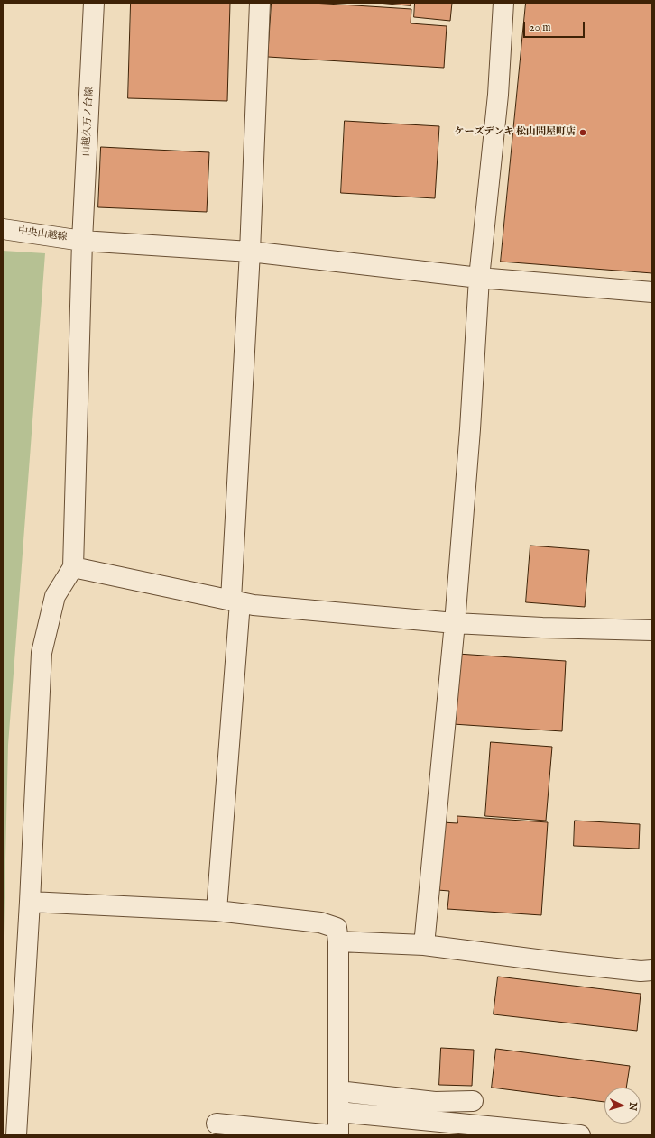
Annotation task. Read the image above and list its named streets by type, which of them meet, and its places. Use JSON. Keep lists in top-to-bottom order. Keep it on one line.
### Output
{"streets":{"street":["山越久万ノ台線","中央山越線"]},"crossings":[["山越久万ノ台線","中央山越線"]],"places":["ケーズデンキ 松山問屋町店"],"scale_bar":"20 m","north":"right"}
